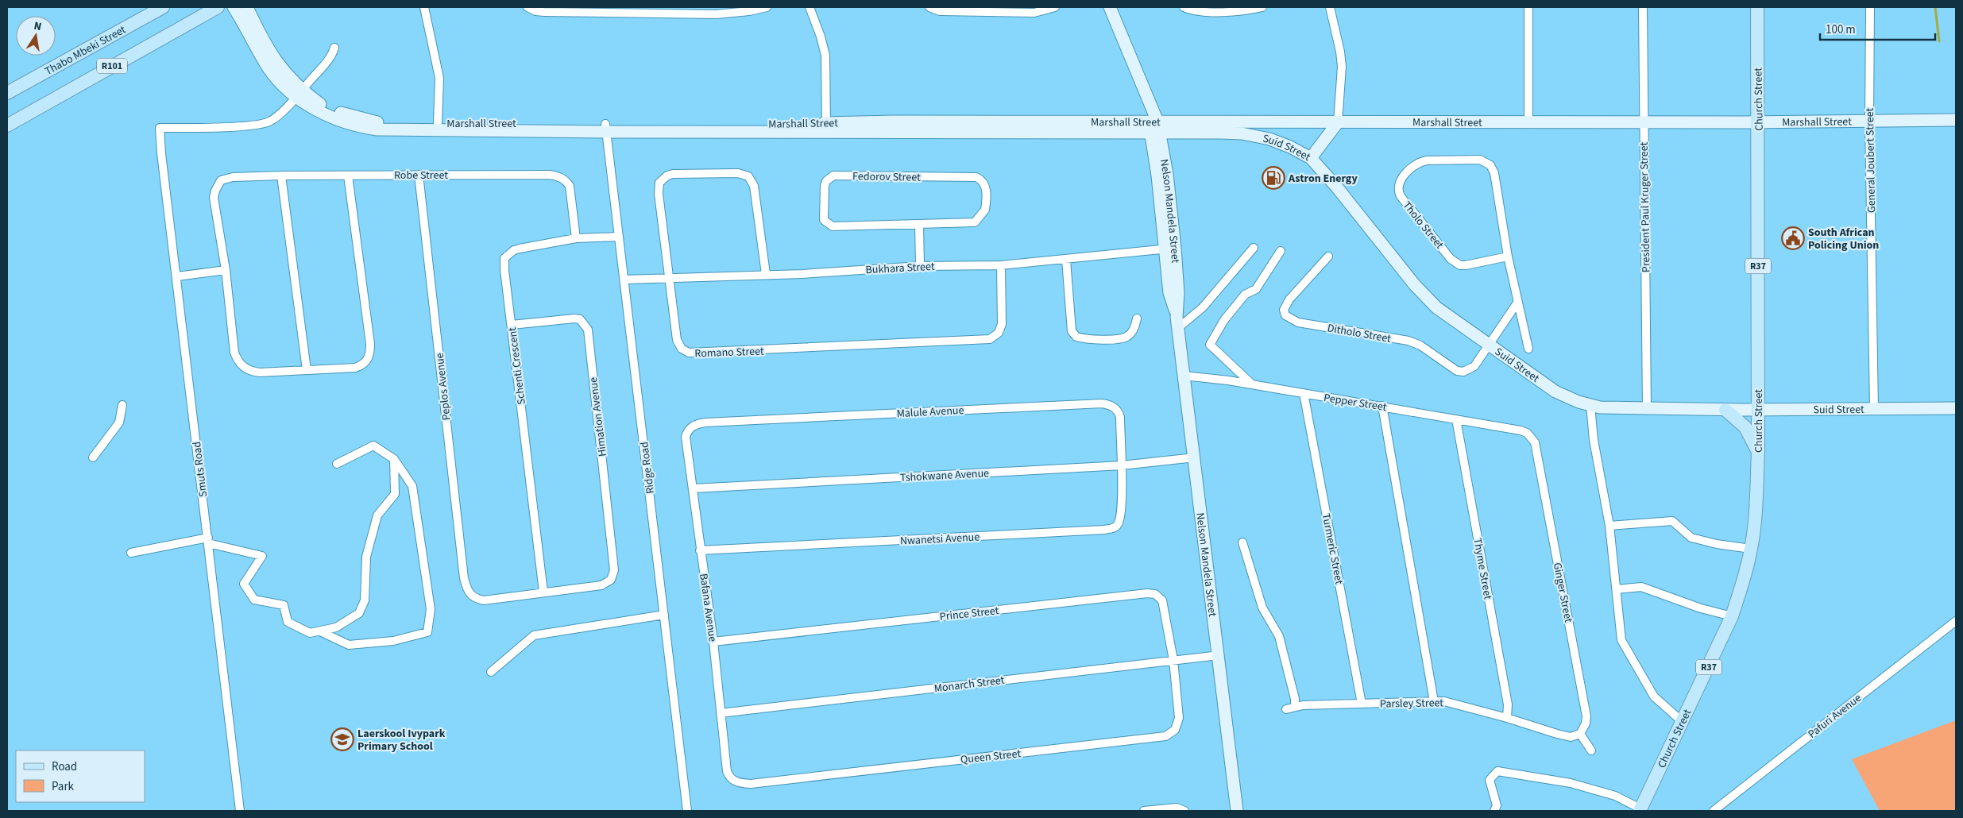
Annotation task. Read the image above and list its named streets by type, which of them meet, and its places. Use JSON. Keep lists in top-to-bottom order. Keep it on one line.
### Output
{"streets":{"main road":["Thabo Mbeki Street","R101","Church Street","R37"],"street":["Marshall Street","Suid Street","General Joubert Street","Robe Street","Fedorov Street","President Paul Kruger Street","Nelson Mandela Street","Tholo Street","Bukhara Street","Ditholo Street","Romano Street","Schenti Crescent","Peplos Avenue","Pepper Street","Malule Avenue","Himation Avenue","Ridge Road","Smuts Road","Tshokwane Avenue","Nwanetsi Avenue","Turmeric Street","Thyme Street","Ginger Street","Bafana Avenue","Prince Street","Monarch Street","Parsley Street","Pafuri Avenue","Queen Street"]},"crossings":[["Church Street","Marshall Street"],["Church Street","Suid Street"],["Marshall Street","Suid Street"],["Marshall Street","General Joubert Street"],["Marshall Street","President Paul Kruger Street"],["Marshall Street","Nelson Mandela Street"],["Marshall Street","Ridge Road"],["Marshall Street","Smuts Road"],["Suid Street","General Joubert Street"],["Suid Street","President Paul Kruger Street"],["Suid Street","Nelson Mandela Street"],["Suid Street","Ditholo Street"],["Robe Street","Schenti Crescent"],["Robe Street","Peplos Avenue"],["Nelson Mandela Street","Bukhara Street"],["Nelson Mandela Street","Pepper Street"],["Nelson Mandela Street","Tshokwane Avenue"],["Nelson Mandela Street","Monarch Street"],["Bukhara Street","Romano Street"],["Bukhara Street","Ridge Road"],["Schenti Crescent","Peplos Avenue"],["Schenti Crescent","Himation Avenue"],["Schenti Crescent","Ridge Road"],["Peplos Avenue","Himation Avenue"],["Pepper Street","Turmeric Street"],["Pepper Street","Thyme Street"],["Pepper Street","Ginger Street"],["Malule Avenue","Tshokwane Avenue"],["Malule Avenue","Nwanetsi Avenue"],["Malule Avenue","Bafana Avenue"],["Tshokwane Avenue","Nwanetsi Avenue"],["Tshokwane Avenue","Bafana Avenue"],["Nwanetsi Avenue","Bafana Avenue"],["Turmeric Street","Parsley Street"],["Thyme Street","Parsley Street"],["Ginger Street","Parsley Street"],["Bafana Avenue","Prince Street"],["Bafana Avenue","Monarch Street"],["Bafana Avenue","Queen Street"],["Prince Street","Monarch Street"],["Prince Street","Queen Street"],["Monarch Street","Queen Street"]],"places":{"fuel station":["Astron Energy"],"public building":["South African Policing Union"],"school or university":["Laerskool Ivypark Primary School"]},"legend":["Road","Park"],"scale_bar":"100 m","north":"top"}
